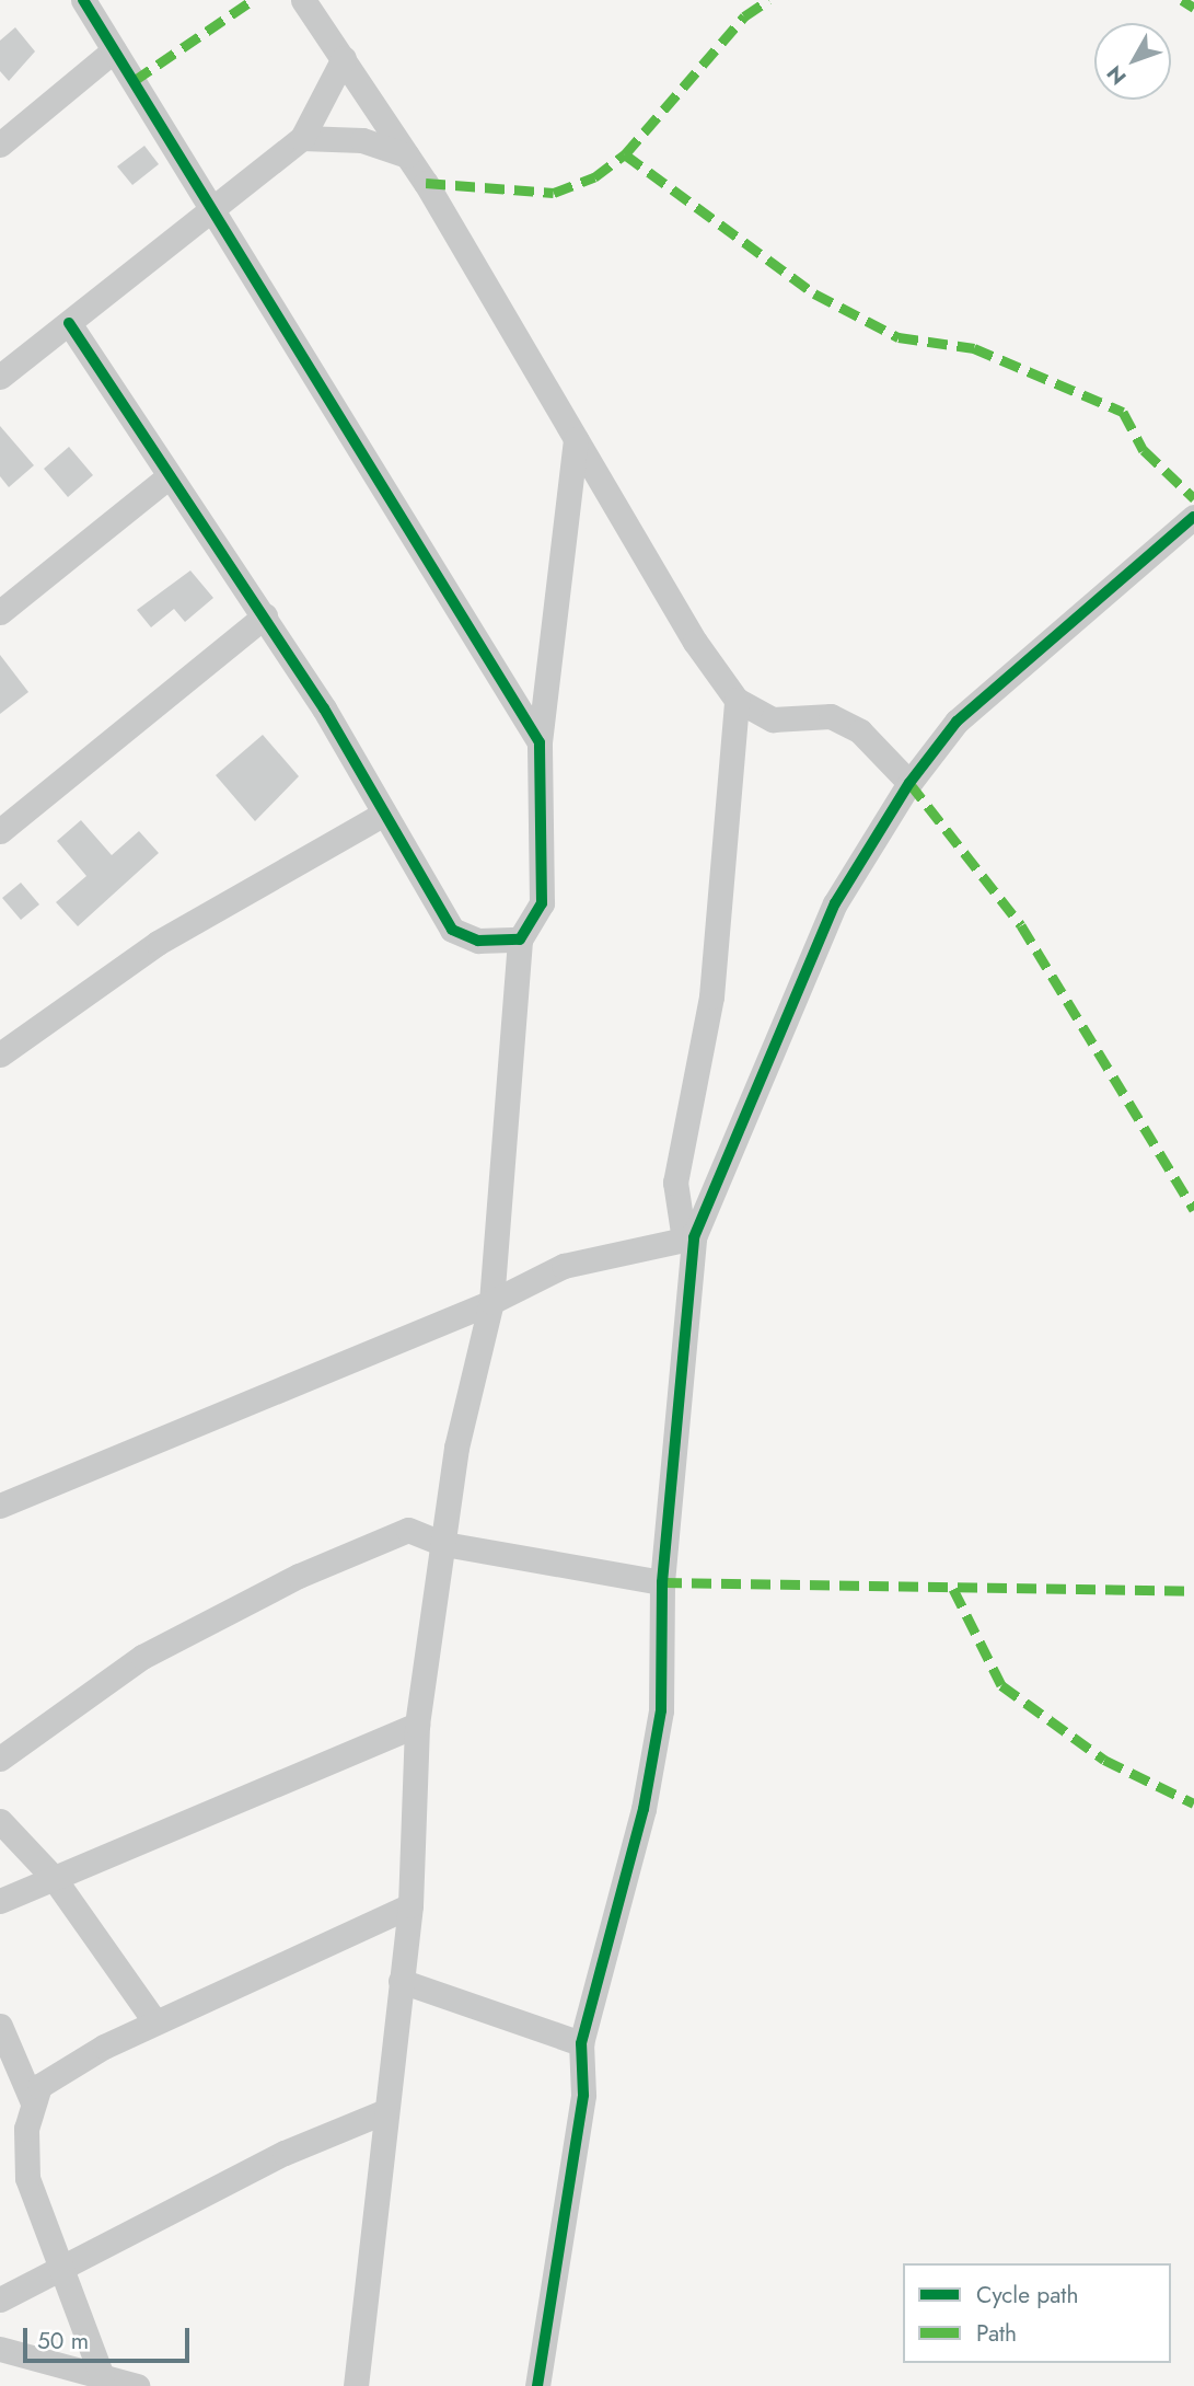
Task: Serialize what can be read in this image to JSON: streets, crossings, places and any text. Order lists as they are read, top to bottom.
{
  "legend": ["Cycle path", "Path"],
  "scale_bar": "50 m",
  "north": "bottom left"
}
